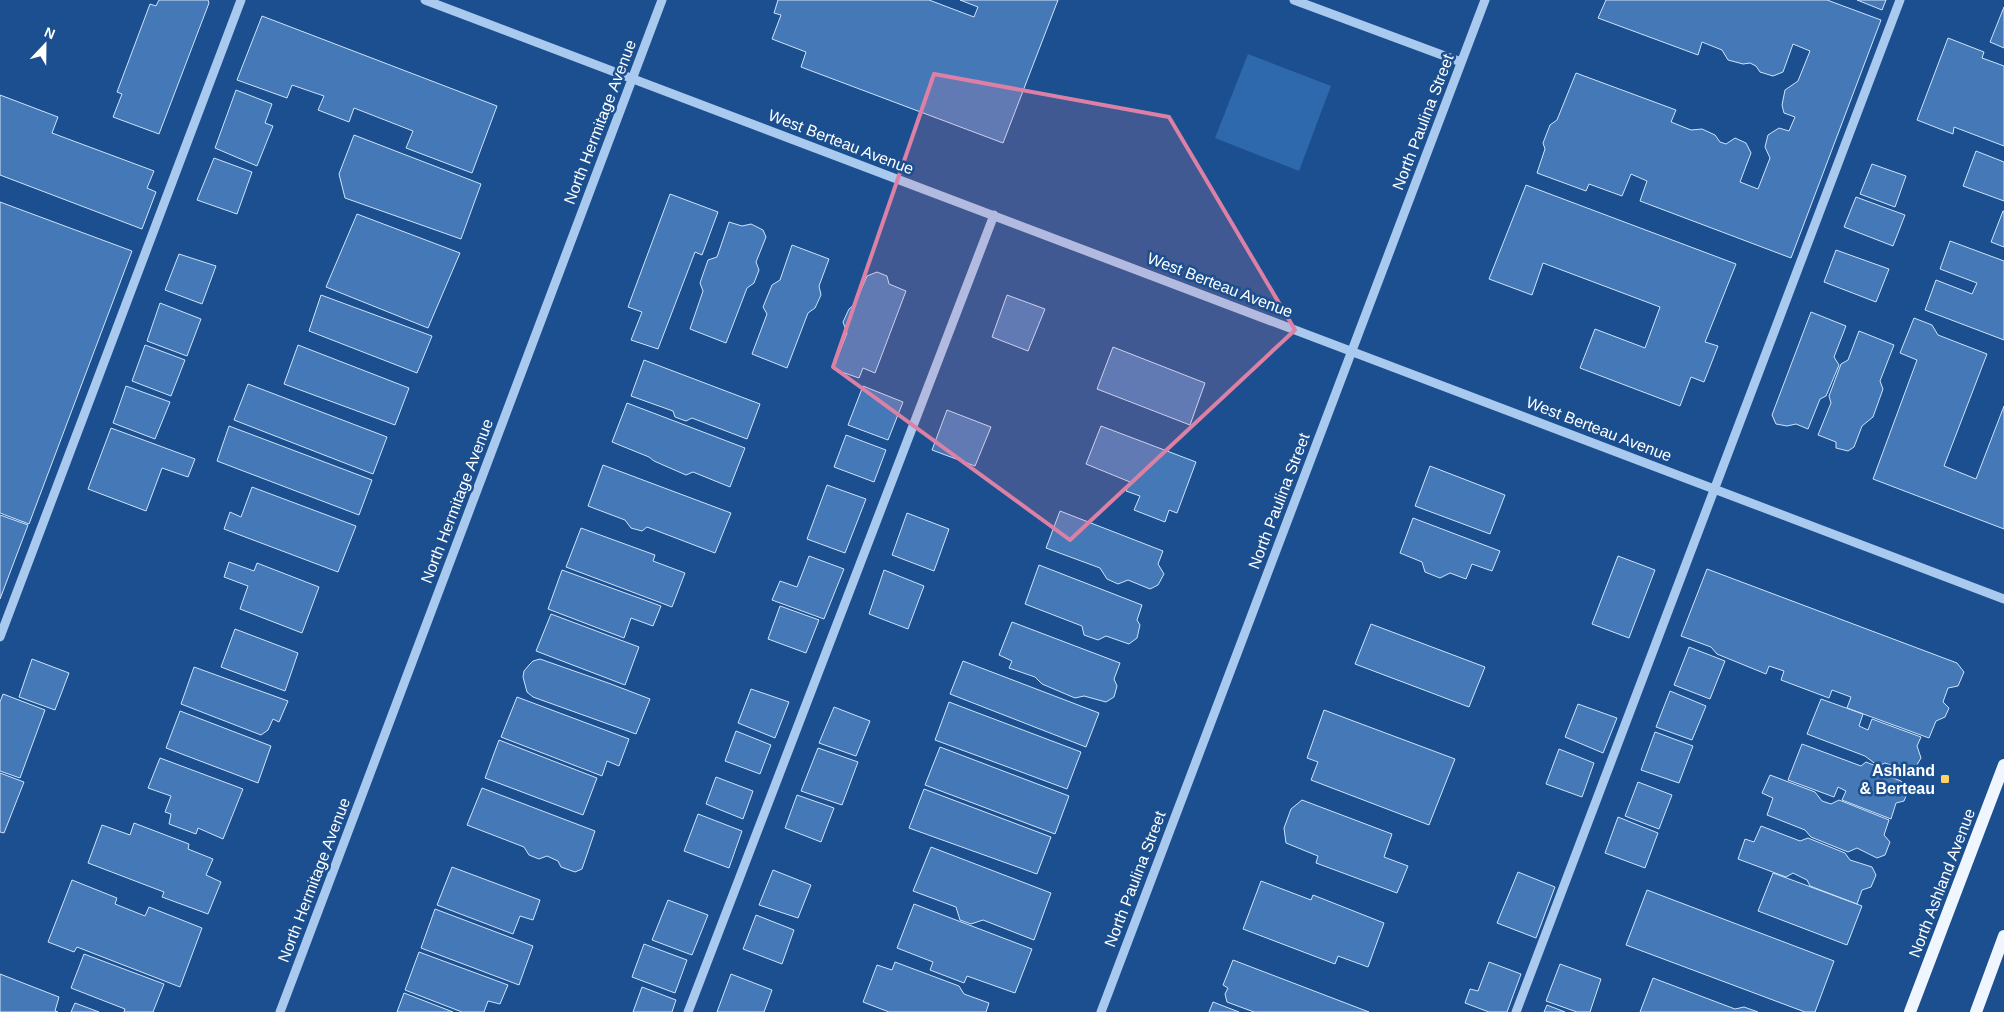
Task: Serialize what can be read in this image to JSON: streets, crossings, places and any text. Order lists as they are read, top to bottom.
{
  "streets": {
    "main road": ["North Ashland Avenue"],
    "street": ["North Hermitage Avenue", "North Paulina Street", "West Berteau Avenue"]
  },
  "crossings": [
    ["North Hermitage Avenue", "West Berteau Avenue"],
    ["North Paulina Street", "West Berteau Avenue"]
  ],
  "places": {
    "transit": ["Ashland & Berteau"]
  },
  "north": "top"
}
